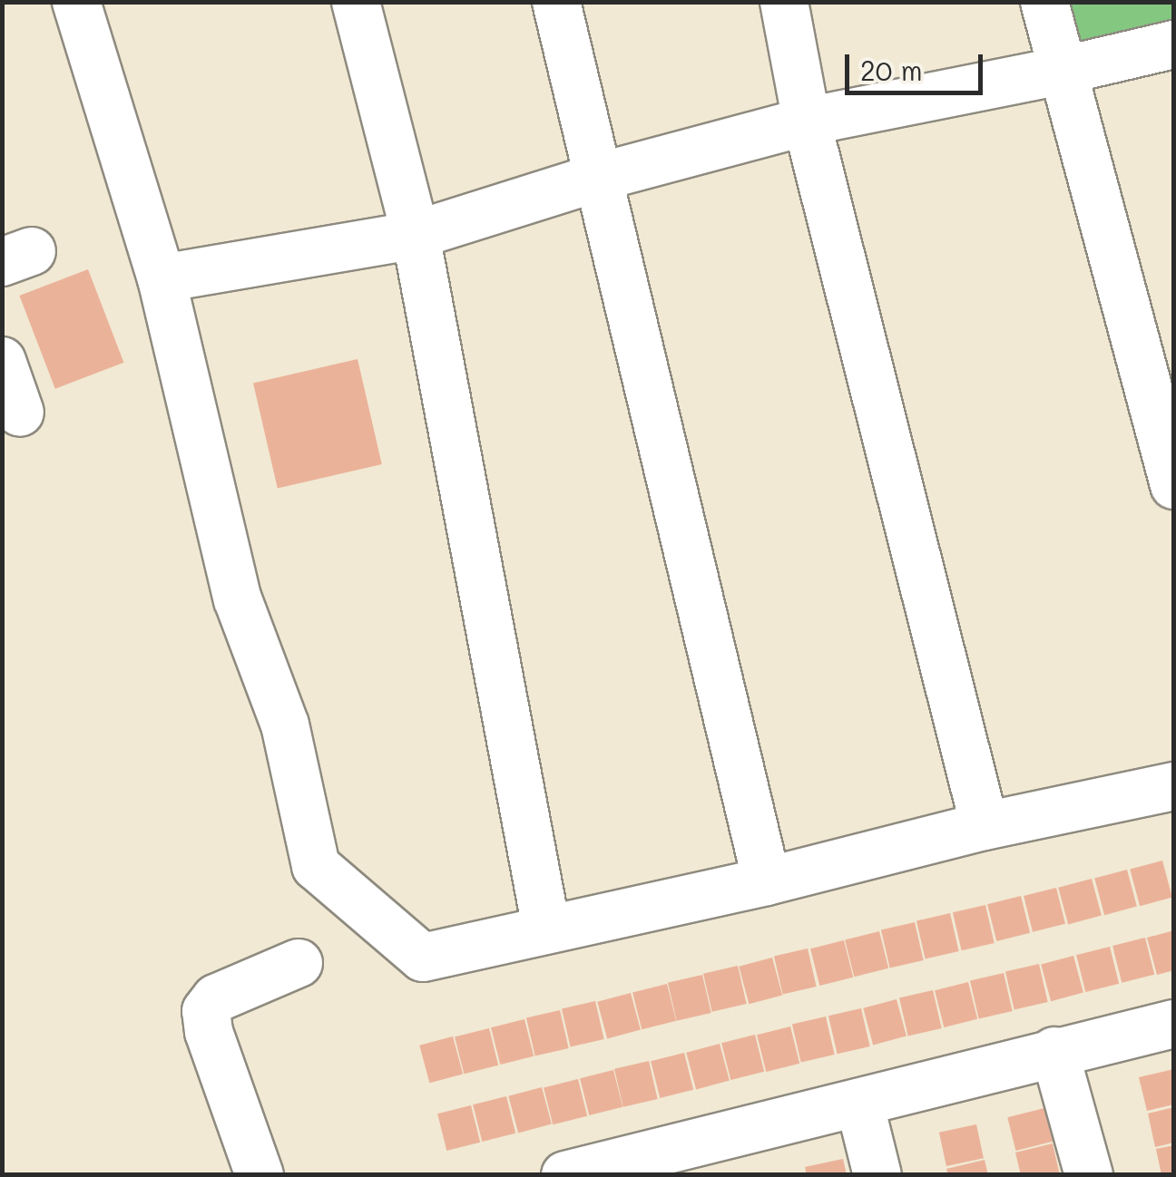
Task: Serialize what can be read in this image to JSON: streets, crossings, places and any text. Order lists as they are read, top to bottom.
{
  "scale_bar": "20 m"
}
